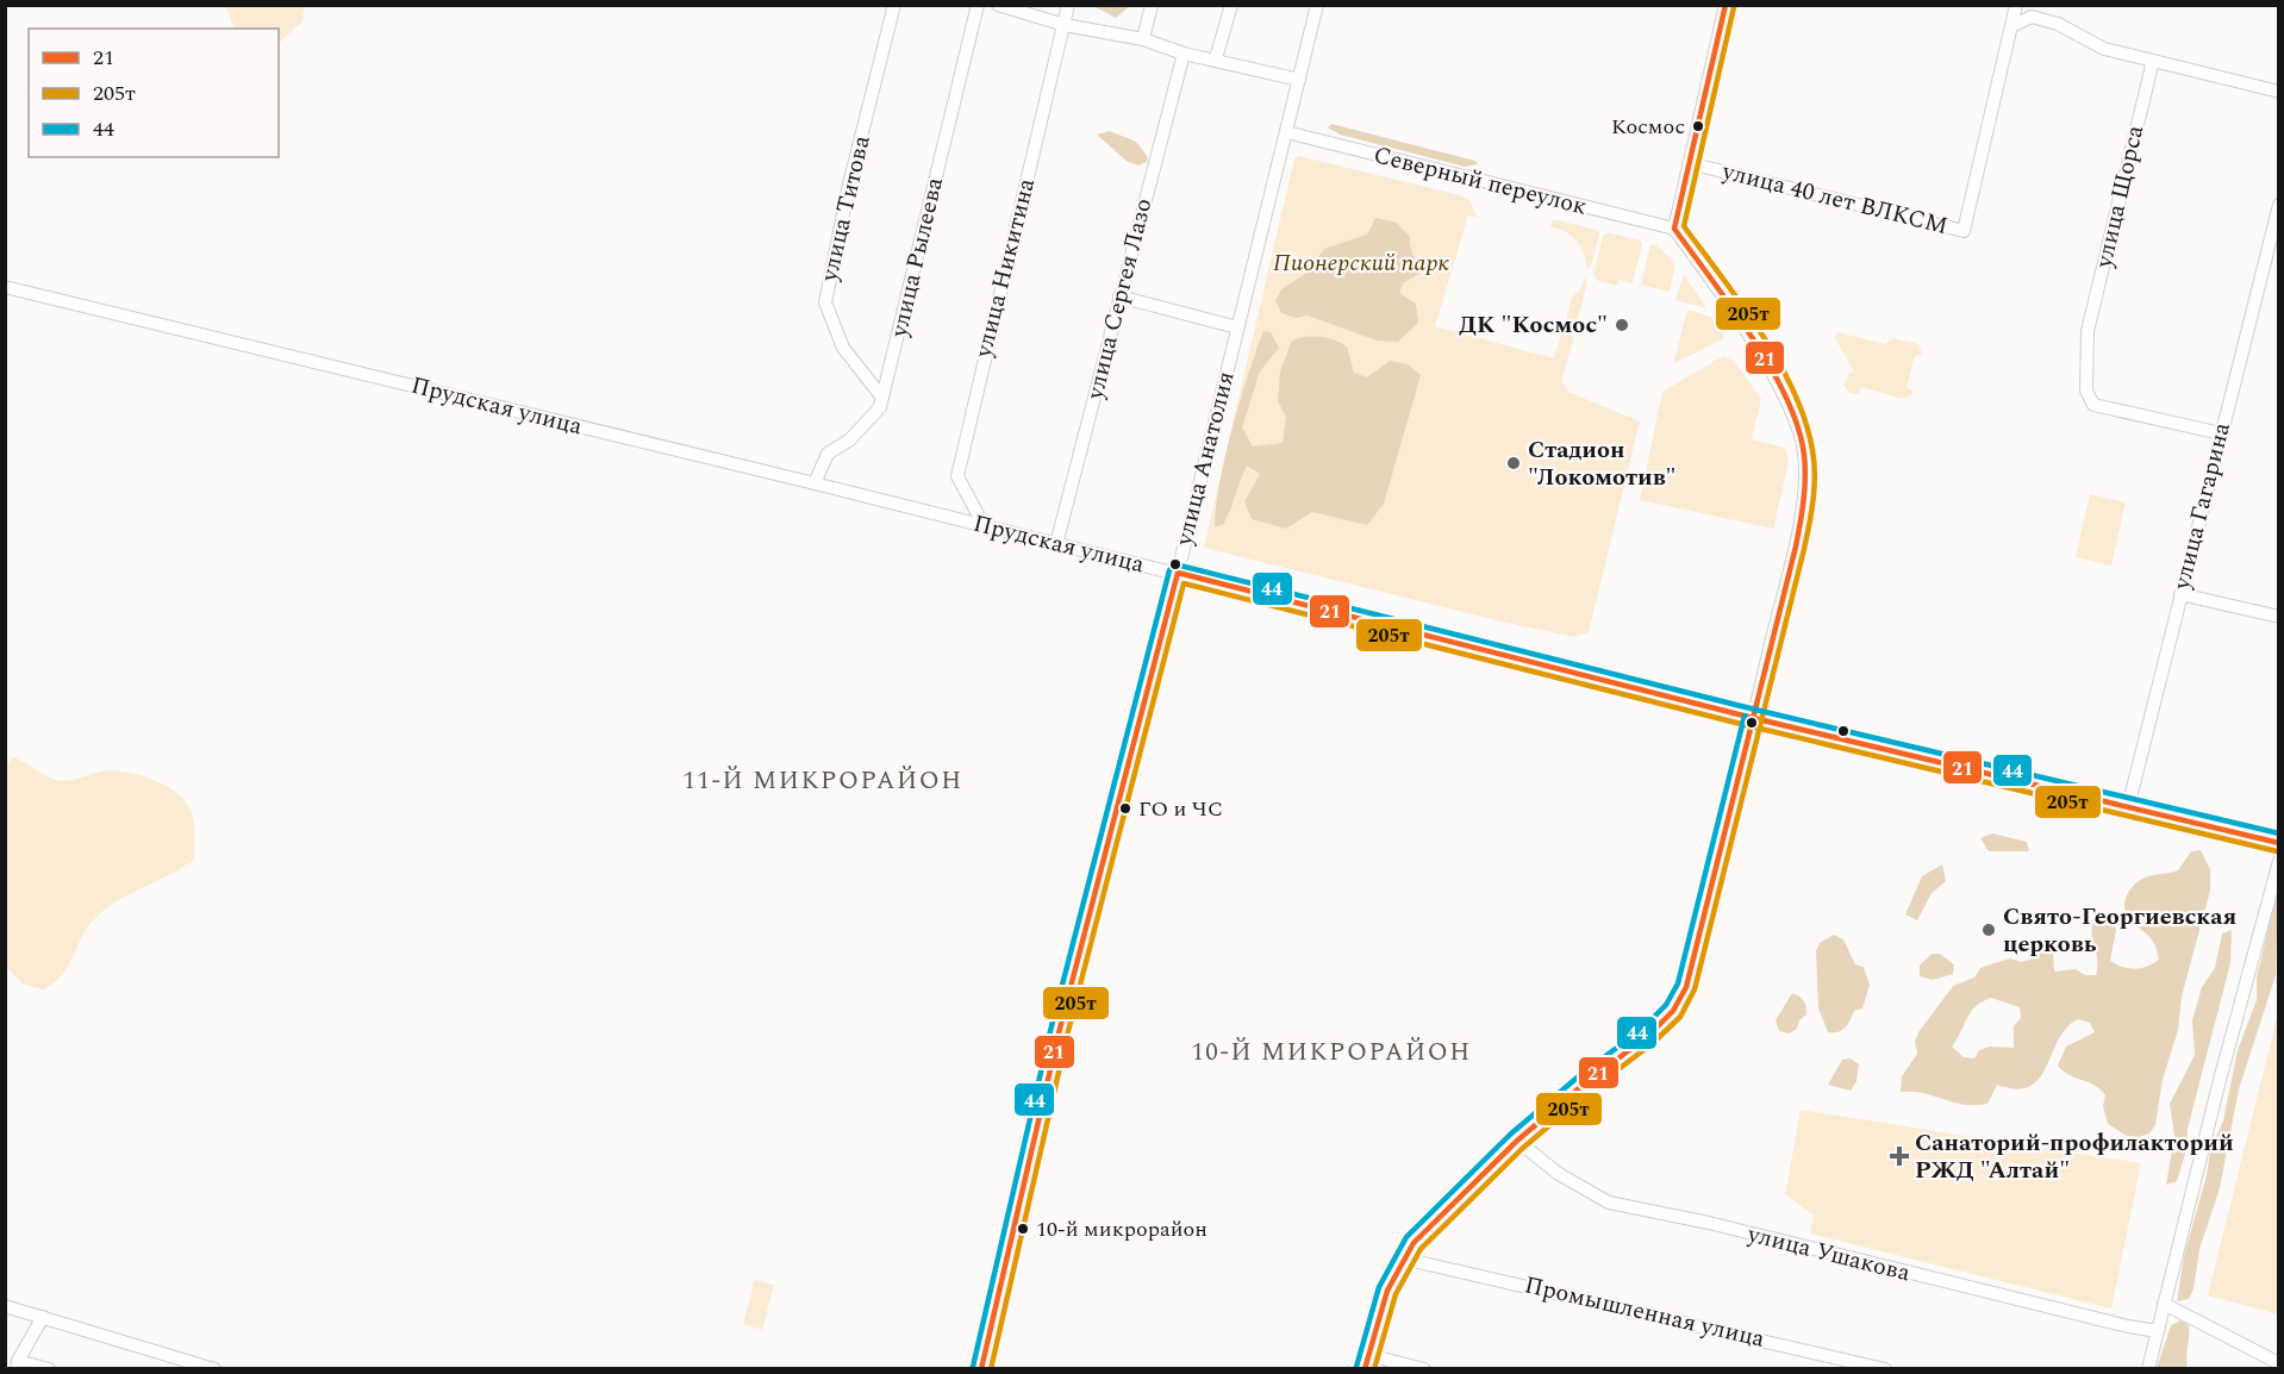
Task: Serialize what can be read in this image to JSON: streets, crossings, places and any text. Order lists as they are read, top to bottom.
{
  "streets": {
    "street": [
      "Северный переулок",
      "улица Щорса",
      "улица 40 лет ВЛКСМ",
      "улица Титова",
      "улица Рылеева",
      "улица Никитина",
      "улица Сергея Лазо",
      "Прудская улица",
      "улица Анатолия",
      "улица Гагарина",
      "улица Ушакова",
      "Промышленная улица"
    ]
  },
  "crossings": [
    ["Северный переулок", "улица Анатолия"],
    ["улица Щорса", "улица Гагарина"],
    ["улица Титова", "улица Рылеева"],
    ["улица Рылеева", "Прудская улица"],
    ["улица Никитина", "Прудская улица"],
    ["улица Сергея Лазо", "Прудская улица"],
    ["Прудская улица", "улица Анатолия"],
    ["Прудская улица", "улица Гагарина"]
  ],
  "districts": ["11-Й МИКРОРАЙОН", "10-Й МИКРОРАЙОН"],
  "parks": ["Пионерский парк"],
  "places": {
    "other": [
      "Космос",
      "ДК \"Космос\"",
      "Стадион \"Локомотив\"",
      "ГО и ЧС",
      "Свято-Георгиевская церковь",
      "10-й микрорайон"
    ],
    "health": ["Санаторий-профилакторий РЖД \"Алтай\""]
  },
  "lines": ["transit line 21", "transit line 205т", "transit line 44"],
  "legend": ["21", "205т", "44"]
}
